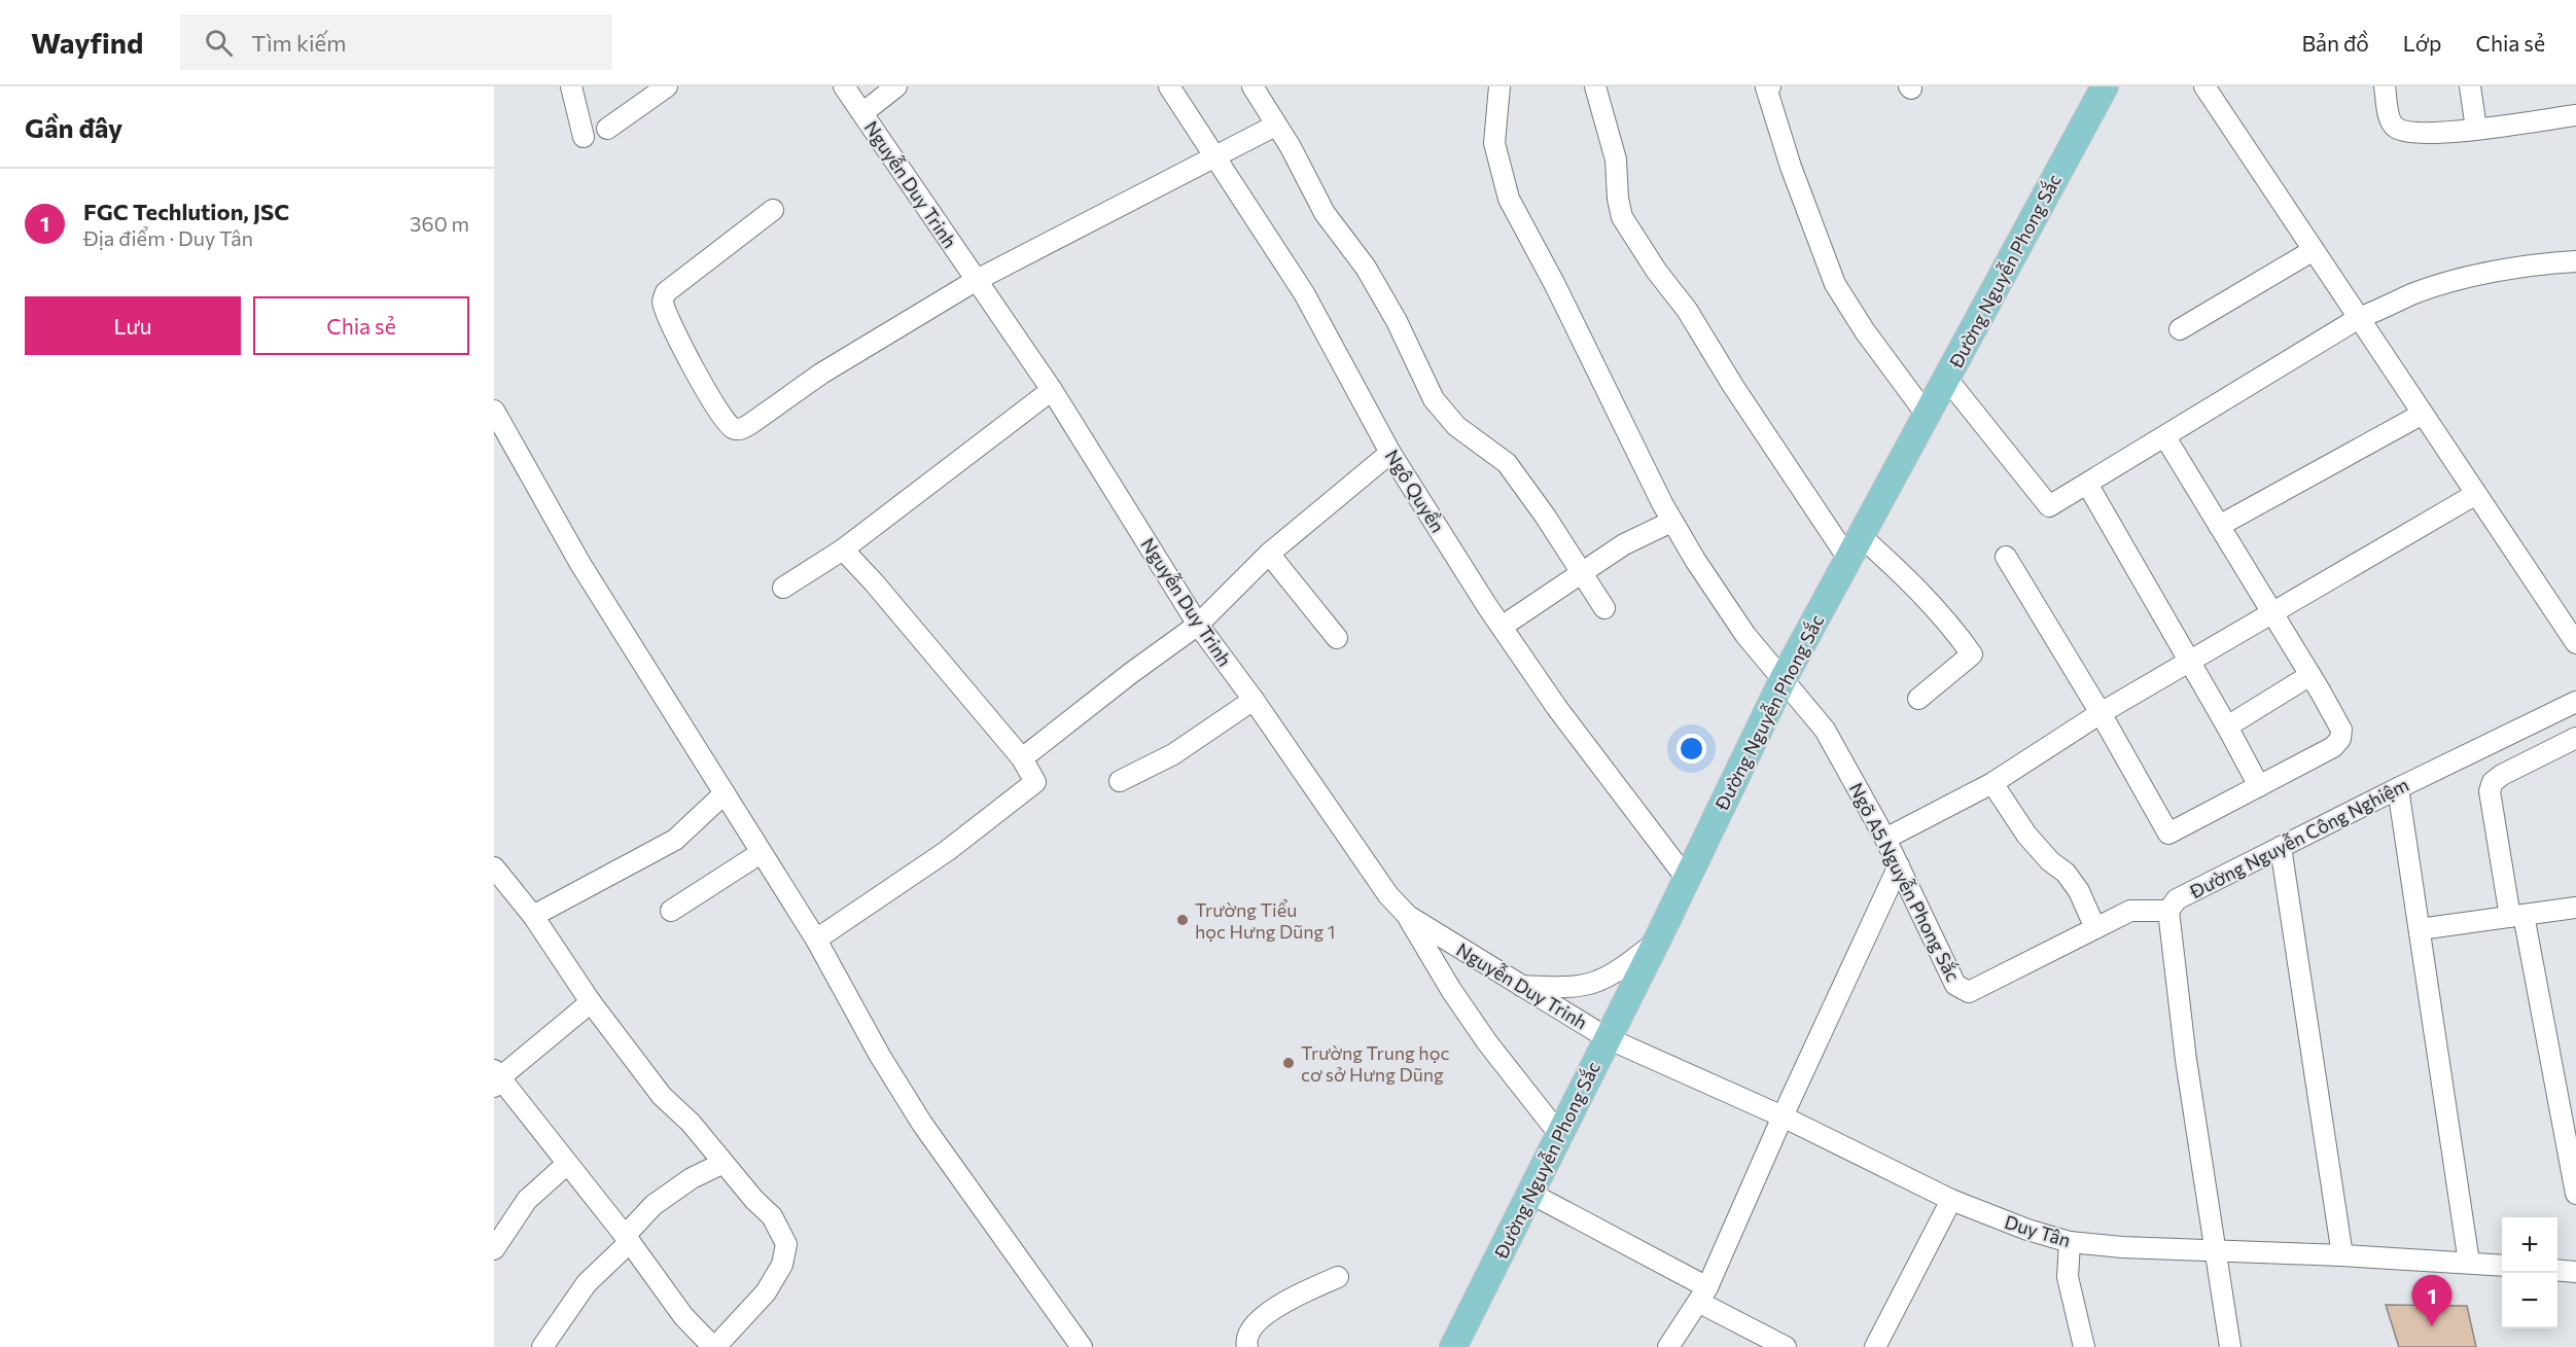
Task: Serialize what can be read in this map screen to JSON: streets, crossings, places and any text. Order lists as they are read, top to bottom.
{
  "streets": {
    "main road": ["Đường Nguyễn Phong Sắc"],
    "street": [
      "Nguyễn Duy Trinh",
      "Ngô Quyền",
      "Đường Nguyễn Công Nghiệm",
      "Ngõ A5 Nguyễn Phong Sắc",
      "Duy Tân"
    ]
  },
  "crossings": [
    ["Nguyễn Duy Trinh", "Đường Nguyễn Phong Sắc"],
    ["Nguyễn Duy Trinh", "Duy Tân"],
    ["Đường Nguyễn Phong Sắc", "Ngô Quyền"],
    ["Đường Nguyễn Phong Sắc", "Ngõ A5 Nguyễn Phong Sắc"],
    ["Đường Nguyễn Phong Sắc", "Duy Tân"],
    ["Đường Nguyễn Công Nghiệm", "Ngõ A5 Nguyễn Phong Sắc"]
  ],
  "places": ["Trường Tiểu học Hưng Dũng 1", "Trường Trung học cơ sở Hưng Dũng"],
  "page": {
    "header": "Wayfind",
    "search": "Tìm kiếm",
    "nav": ["Bản đồ", "Lớp", "Chia sẻ"],
    "heading": "Gần đây",
    "list": [
      {
        "mark": "1",
        "name": "FGC Techlution, JSC",
        "note": "Địa điểm · Duy Tân",
        "value": "360 m"
      }
    ],
    "buttons": ["Lưu", "Chia sẻ"],
    "map_buttons": ["+", "−"],
    "pins": "1"
  }
}
